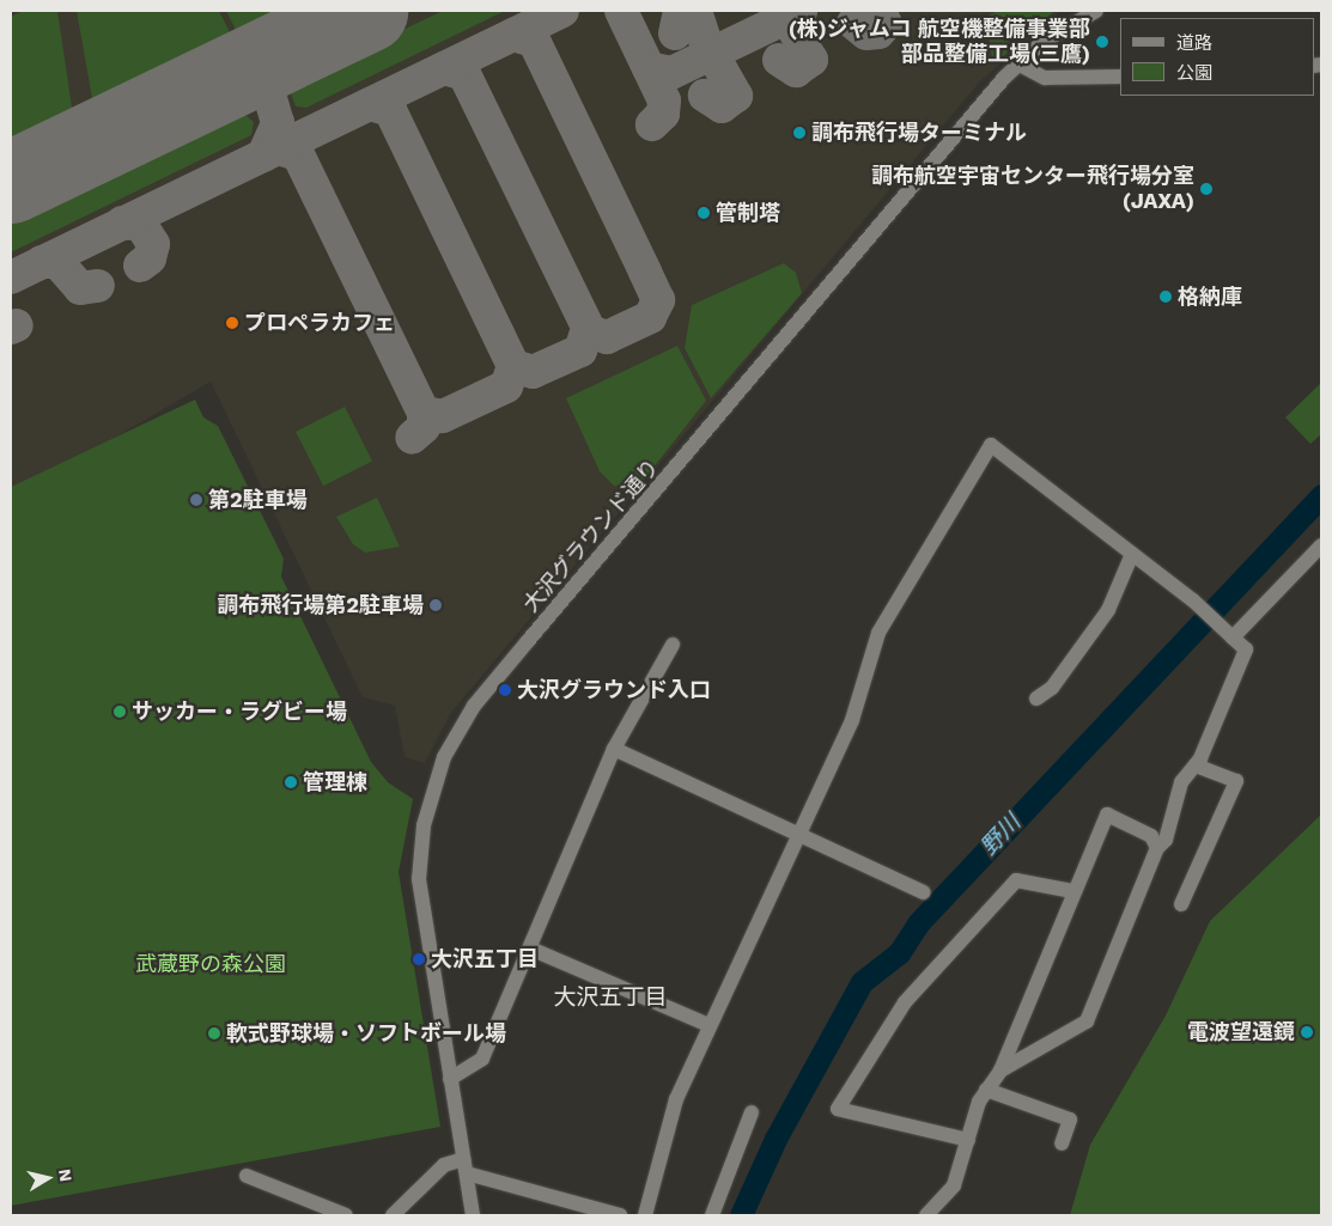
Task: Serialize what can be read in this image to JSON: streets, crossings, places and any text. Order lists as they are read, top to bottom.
{
  "streets": {
    "street": ["大沢グラウンド通り"]
  },
  "districts": ["大沢五丁目"],
  "water": ["野川"],
  "parks": ["武蔵野の森公園"],
  "places": [
    "(株)ジャムコ 航空機整備事業部 部品整備工場(三鷹)",
    "調布飛行場ターミナル",
    "調布航空宇宙センター飛行場分室 (JAXA)",
    "管制塔",
    "格納庫",
    "プロペラカフェ",
    "第2駐車場",
    "調布飛行場第2駐車場",
    "大沢グラウンド入口",
    "サッカー・ラグビー場",
    "管理棟",
    "大沢五丁目",
    "電波望遠鏡",
    "軟式野球場・ソフトボール場"
  ],
  "legend": ["道路", "公園"],
  "north": "right"
}
